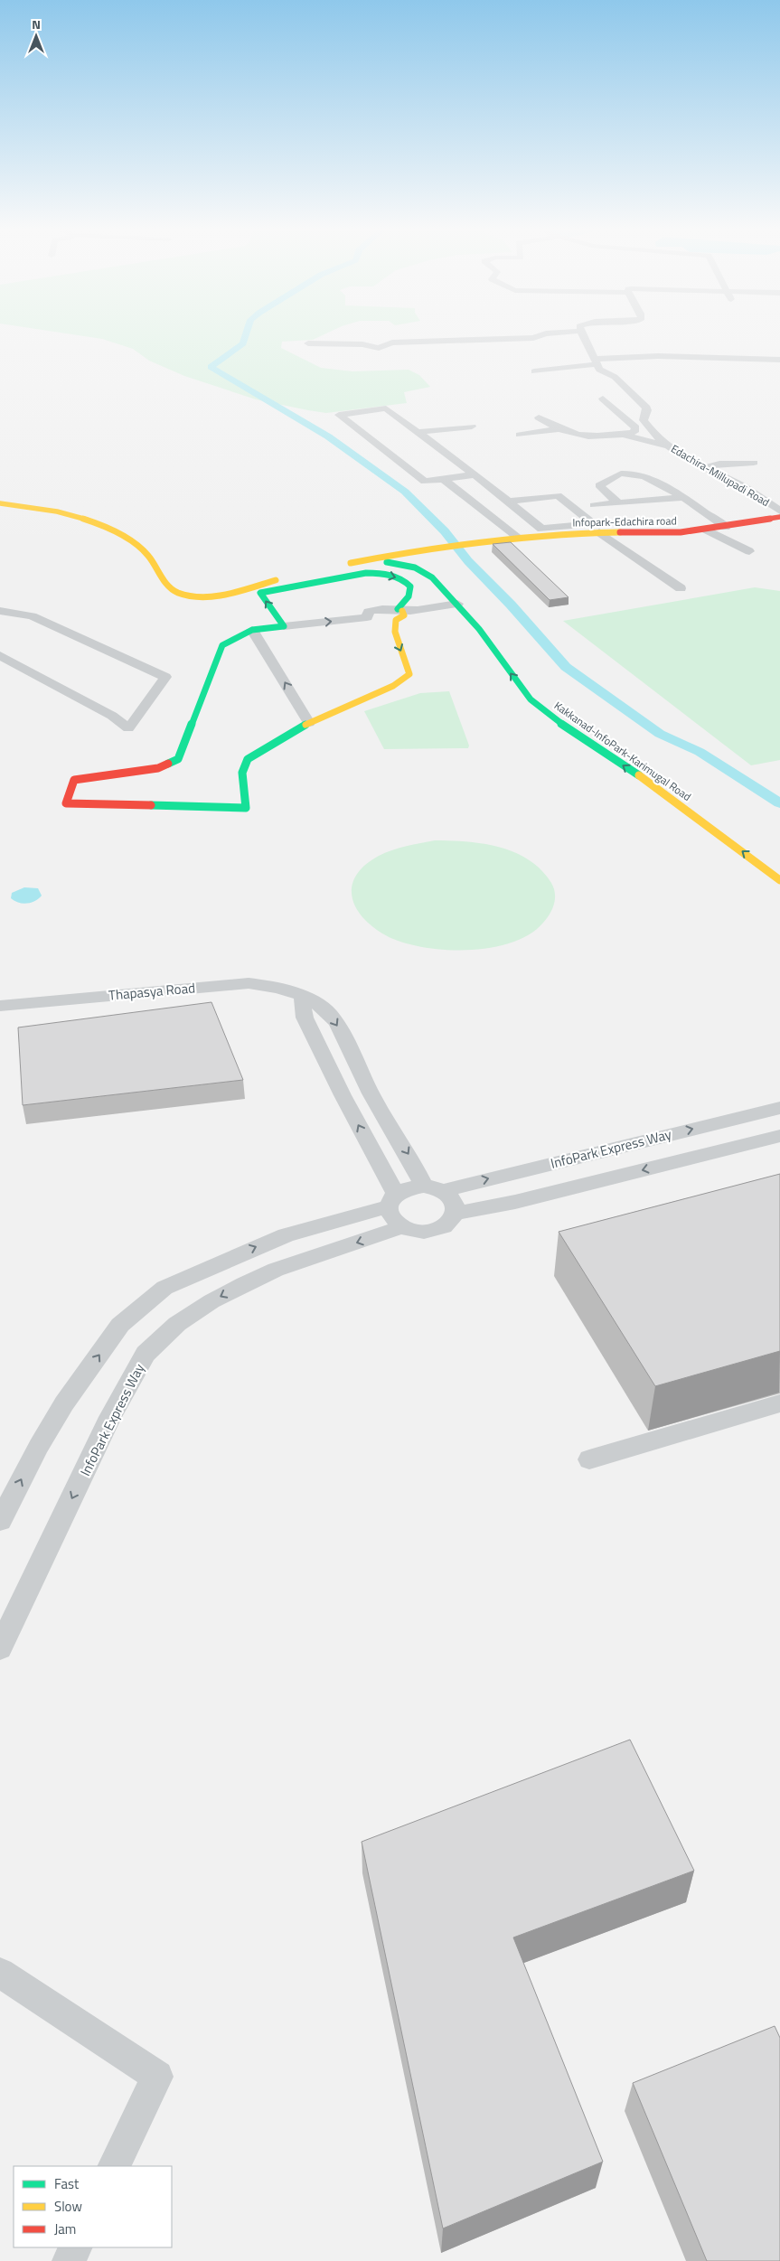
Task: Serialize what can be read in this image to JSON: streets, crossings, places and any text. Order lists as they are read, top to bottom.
{
  "streets": {
    "main road": ["Infopark-Edachira road", "Kakkanad-InfoPark-Karimugal Road"],
    "street": ["Edachira-Millupadi Road", "Thapasya Road", "InfoPark Express Way"]
  },
  "crossings": [
    ["Infopark-Edachira road", "Kakkanad-InfoPark-Karimugal Road"],
    ["Thapasya Road", "InfoPark Express Way"]
  ],
  "one_way": ["Kakkanad-InfoPark-Karimugal Road"],
  "legend": ["Fast", "Slow", "Jam"],
  "north": "top"
}
